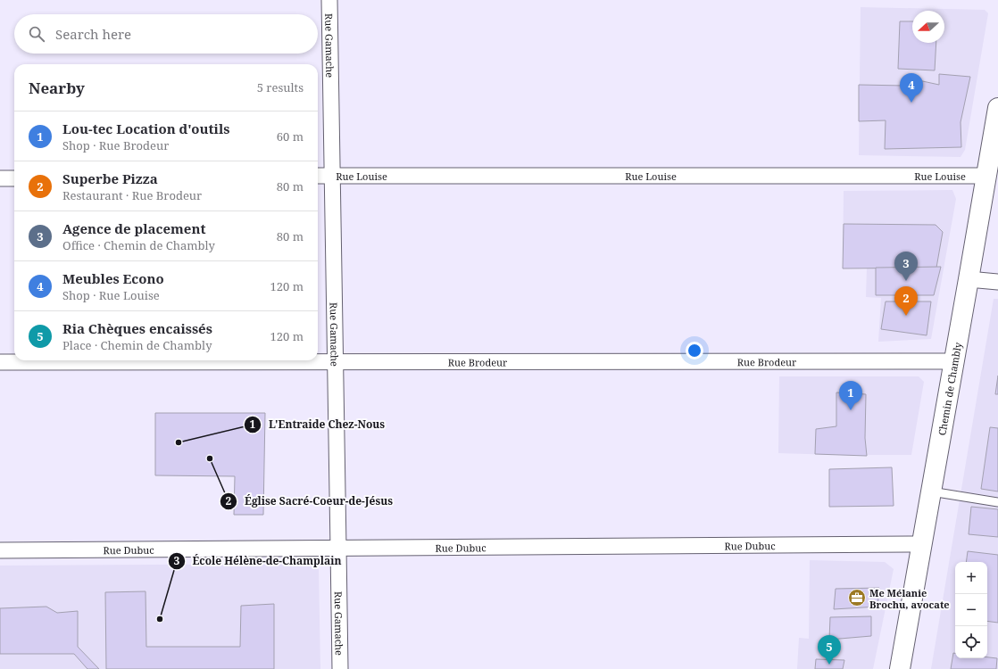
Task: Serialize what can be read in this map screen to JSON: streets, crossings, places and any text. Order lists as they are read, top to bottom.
{
  "streets": {
    "main road": ["Chemin de Chambly"],
    "street": [
      "Rue Gamache",
      "Rue Louise",
      "Rue Brodeur",
      "Rue Dubuc"
    ]
  },
  "crossings": [
    ["Rue Gamache", "Rue Louise"],
    ["Rue Gamache", "Rue Brodeur"],
    ["Rue Gamache", "Rue Dubuc"],
    ["Rue Louise", "Chemin de Chambly"],
    ["Rue Brodeur", "Chemin de Chambly"],
    ["Chemin de Chambly", "Rue Dubuc"]
  ],
  "places": {
    "other": ["L'Entraide Chez-Nous", "Église Sacré-Coeur-de-Jésus", "École Hélène-de-Champlain"],
    "office": ["Me Mélanie Brochu, avocate"]
  },
  "north": "left",
  "page": {
    "search": "Search here",
    "heading": ["Nearby", "5 results"],
    "pins": [
      "4",
      "3",
      "2",
      "1",
      "5"
    ],
    "list": [
      {
        "mark": "1",
        "name": "Lou-tec Location d'outils",
        "note": "Shop · Rue Brodeur",
        "value": "60 m"
      },
      {
        "mark": "2",
        "name": "Superbe Pizza",
        "note": "Restaurant · Rue Brodeur",
        "value": "80 m"
      },
      {
        "mark": "3",
        "name": "Agence de placement",
        "note": "Office · Chemin de Chambly",
        "value": "80 m"
      },
      {
        "mark": "4",
        "name": "Meubles Econo",
        "note": "Shop · Rue Louise",
        "value": "120 m"
      },
      {
        "mark": "5",
        "name": "Ria Chèques encaissés",
        "note": "Place · Chemin de Chambly",
        "value": "120 m"
      }
    ],
    "map_buttons": ["+", "−"]
  }
}
